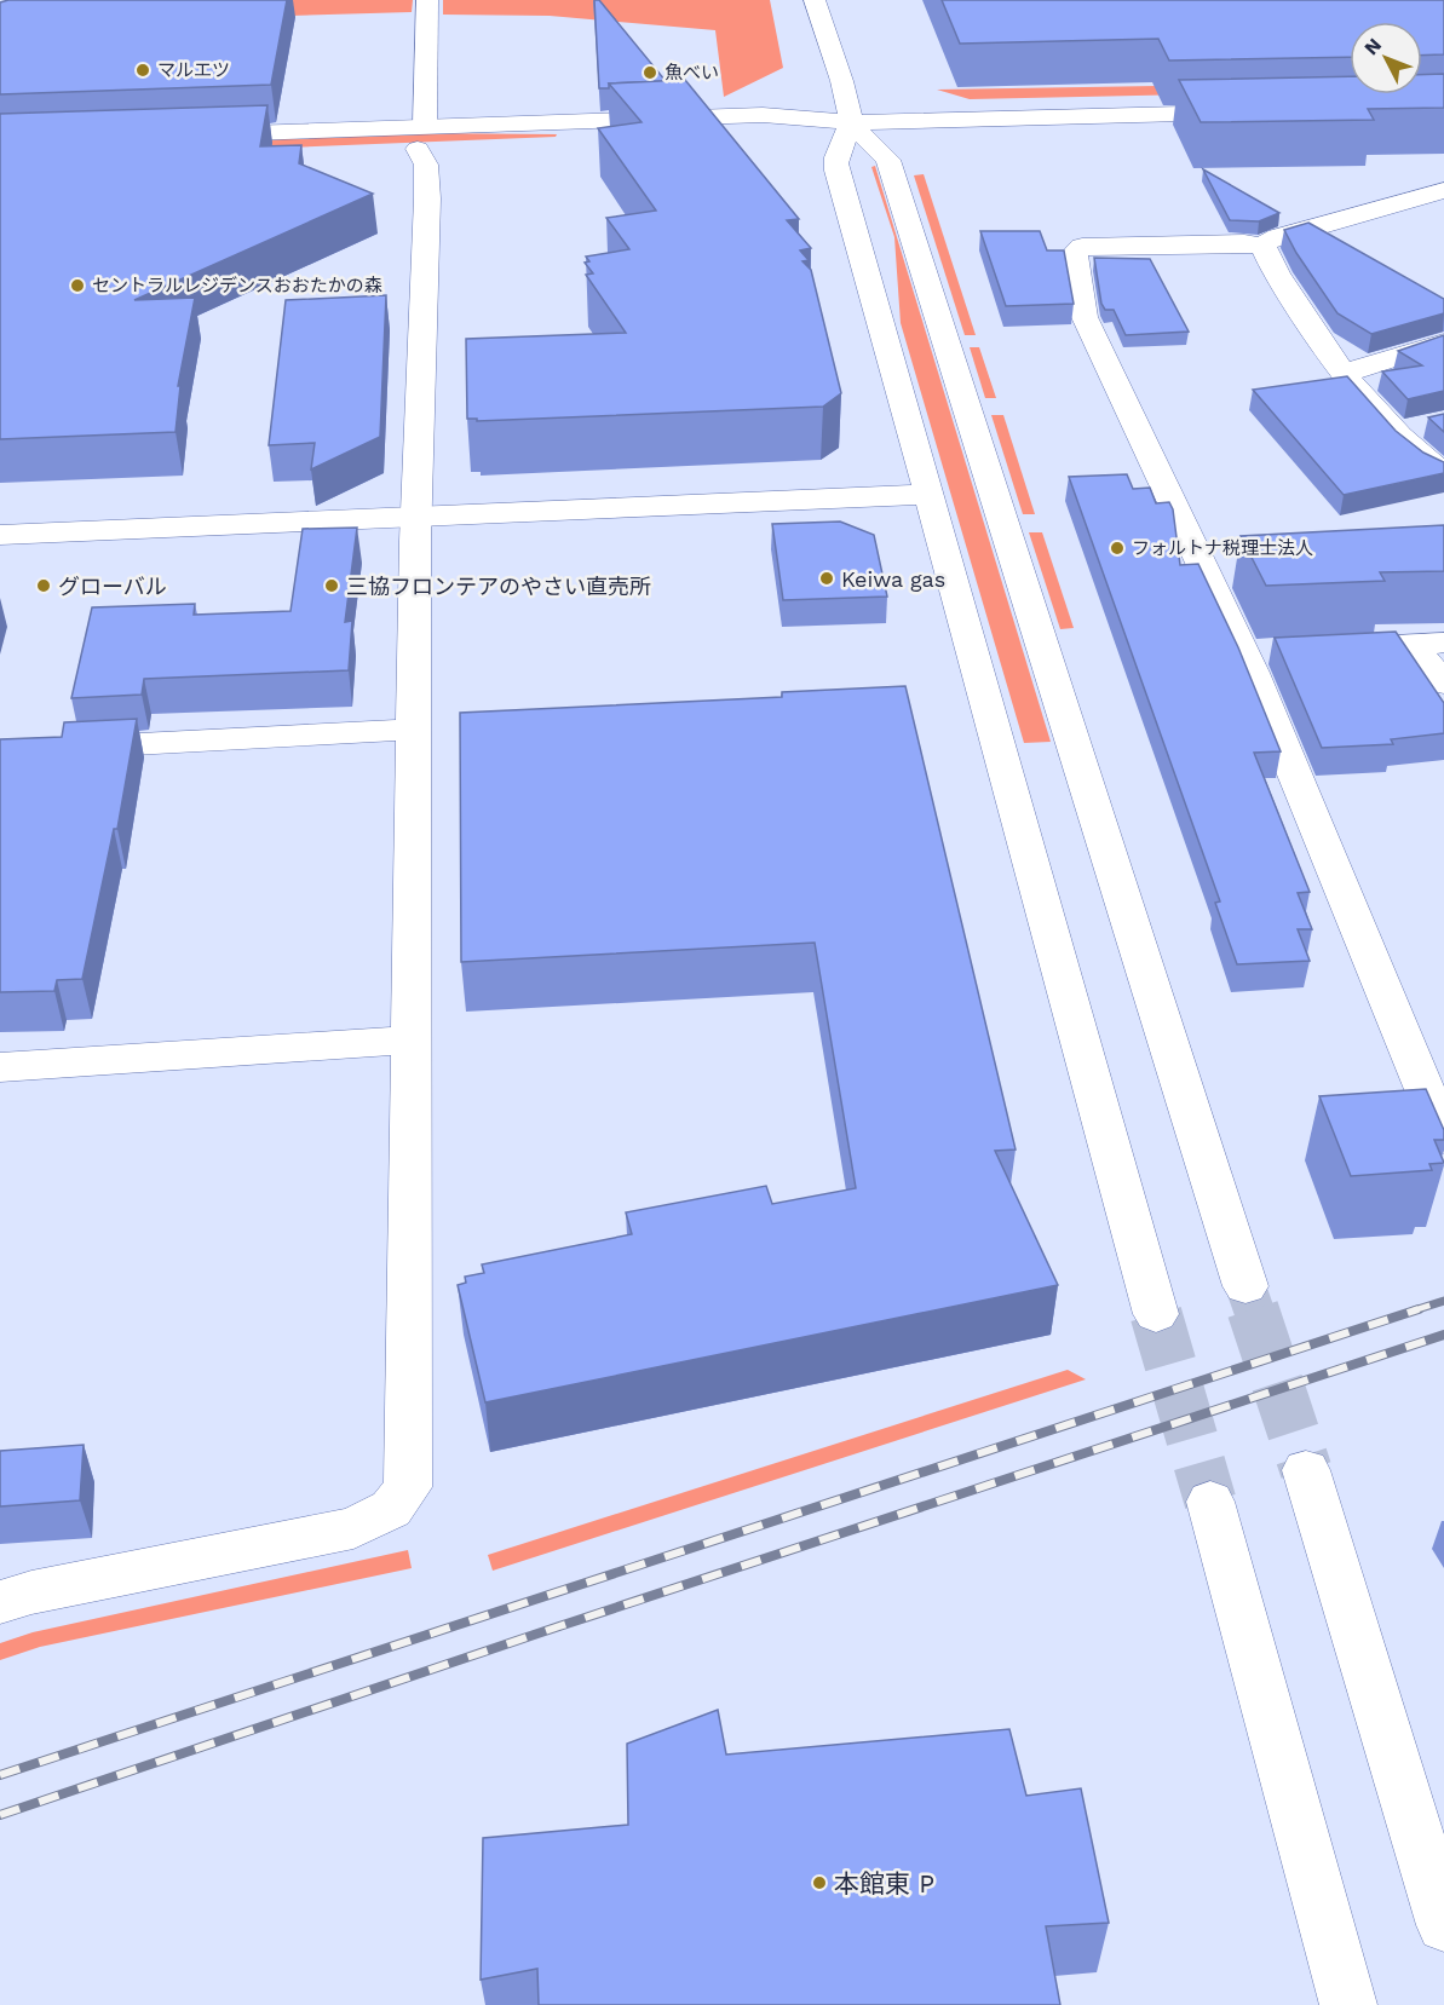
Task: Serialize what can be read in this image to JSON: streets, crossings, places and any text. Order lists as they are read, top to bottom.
{
  "places": [
    "マルエツ",
    "魚べい",
    "セントラルレジデンスおおたかの森",
    "フォルトナ税理士法人",
    "Keiwa gas",
    "グローバル",
    "三協フロンテアのやさい直売所",
    "本館東 P"
  ],
  "north": "top left"
}
